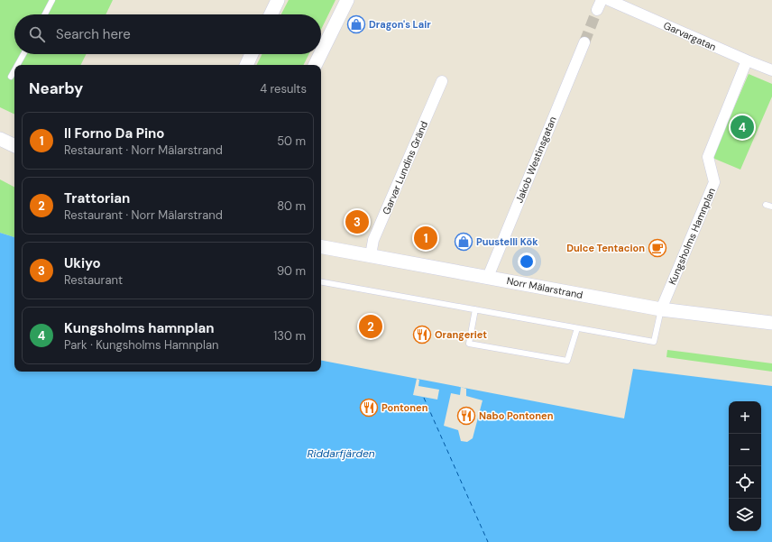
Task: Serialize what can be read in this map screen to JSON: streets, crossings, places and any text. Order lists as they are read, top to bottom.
{
  "streets": {
    "street": [
      "Garvargatan",
      "Jakob Westinsgatan",
      "Garvar Lundins Gränd",
      "Kungsholms Hamnplan",
      "Norr Mälarstrand"
    ]
  },
  "crossings": [
    ["Garvargatan", "Kungsholms Hamnplan"],
    ["Jakob Westinsgatan", "Norr Mälarstrand"],
    ["Garvar Lundins Gränd", "Norr Mälarstrand"],
    ["Kungsholms Hamnplan", "Norr Mälarstrand"]
  ],
  "water": ["Riddarfjärden"],
  "places": {
    "shop": ["Dragon's Lair", "Puustelli Kök"],
    "cafe": ["Dulce Tentacion"],
    "restaurant": ["Orangeriet", "Pontonen", "Nabo Pontonen"]
  },
  "page": {
    "search": "Search here",
    "heading": ["Nearby", "4 results"],
    "list": [
      {
        "mark": "1",
        "name": "Il Forno Da Pino",
        "note": "Restaurant · Norr Mälarstrand",
        "value": "50 m"
      },
      {
        "mark": "2",
        "name": "Trattorian",
        "note": "Restaurant · Norr Mälarstrand",
        "value": "80 m"
      },
      {
        "mark": "3",
        "name": "Ukiyo",
        "note": "Restaurant",
        "value": "90 m"
      },
      {
        "mark": "4",
        "name": "Kungsholms hamnplan",
        "note": "Park · Kungsholms Hamnplan",
        "value": "130 m"
      }
    ],
    "pins": [
      "4",
      "3",
      "1",
      "2"
    ],
    "map_buttons": ["+", "−"]
  }
}
